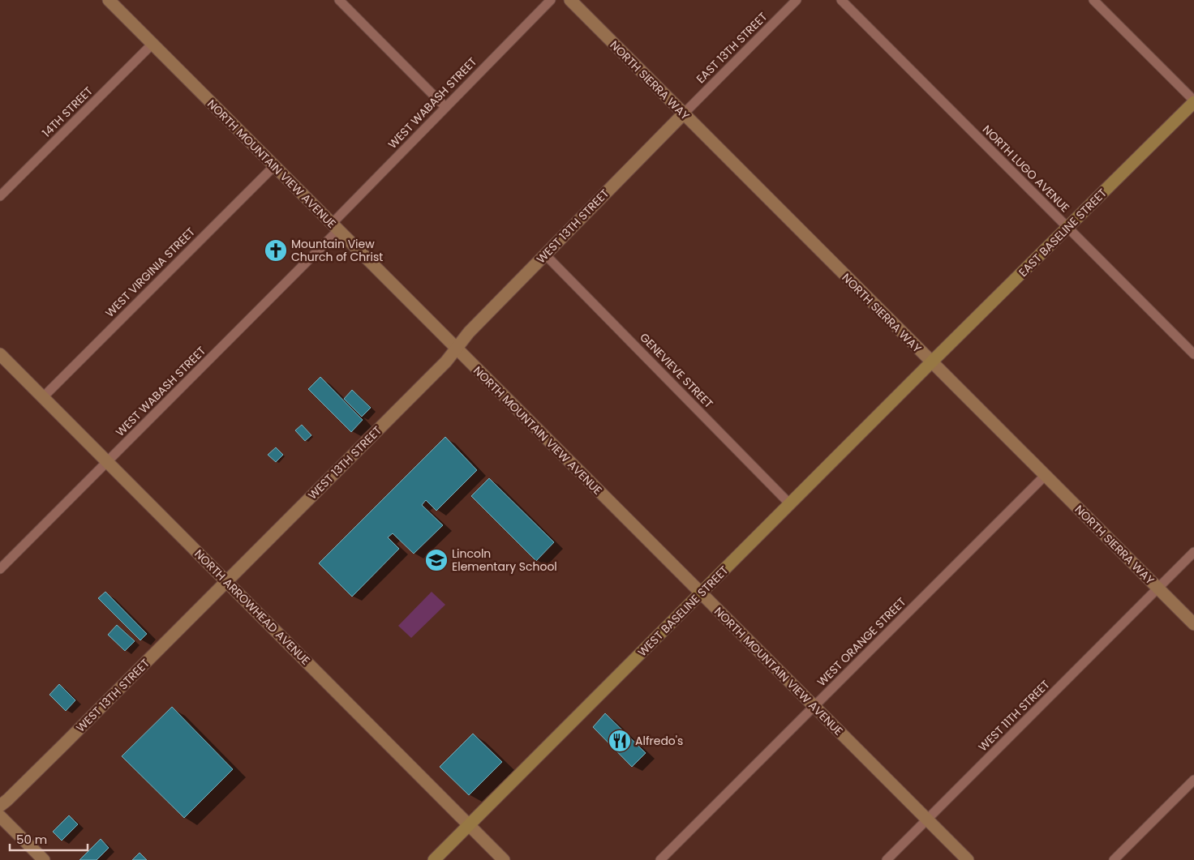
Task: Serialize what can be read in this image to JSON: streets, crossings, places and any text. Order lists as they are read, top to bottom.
{
  "streets": {
    "main road": ["EAST BASELINE STREET", "WEST BASELINE STREET"],
    "street": [
      "EAST 13TH STREET",
      "NORTH SIERRA WAY",
      "WEST WABASH STREET",
      "14TH STREET",
      "NORTH MOUNTAIN VIEW AVENUE",
      "NORTH LUGO AVENUE",
      "WEST 13TH STREET",
      "WEST VIRGINIA STREET",
      "GENEVIEVE STREET",
      "NORTH ARROWHEAD AVENUE",
      "WEST ORANGE STREET",
      "WEST 11TH STREET"
    ]
  },
  "crossings": [
    ["EAST 13TH STREET", "NORTH SIERRA WAY"],
    ["EAST 13TH STREET", "WEST 13TH STREET"],
    ["NORTH SIERRA WAY", "WEST 13TH STREET"],
    ["NORTH SIERRA WAY", "EAST BASELINE STREET"],
    ["NORTH SIERRA WAY", "WEST BASELINE STREET"],
    ["NORTH SIERRA WAY", "WEST ORANGE STREET"],
    ["NORTH SIERRA WAY", "WEST 11TH STREET"],
    ["WEST WABASH STREET", "NORTH MOUNTAIN VIEW AVENUE"],
    ["WEST WABASH STREET", "NORTH ARROWHEAD AVENUE"],
    ["14TH STREET", "NORTH MOUNTAIN VIEW AVENUE"],
    ["NORTH MOUNTAIN VIEW AVENUE", "WEST 13TH STREET"],
    ["NORTH MOUNTAIN VIEW AVENUE", "WEST VIRGINIA STREET"],
    ["NORTH MOUNTAIN VIEW AVENUE", "WEST BASELINE STREET"],
    ["NORTH MOUNTAIN VIEW AVENUE", "WEST ORANGE STREET"],
    ["NORTH MOUNTAIN VIEW AVENUE", "WEST 11TH STREET"],
    ["NORTH LUGO AVENUE", "EAST BASELINE STREET"],
    ["WEST 13TH STREET", "GENEVIEVE STREET"],
    ["WEST 13TH STREET", "NORTH ARROWHEAD AVENUE"],
    ["EAST BASELINE STREET", "WEST BASELINE STREET"],
    ["WEST VIRGINIA STREET", "NORTH ARROWHEAD AVENUE"],
    ["GENEVIEVE STREET", "WEST BASELINE STREET"],
    ["NORTH ARROWHEAD AVENUE", "WEST BASELINE STREET"]
  ],
  "places": {
    "church": ["Mountain View Church of Christ"],
    "school or university": ["Lincoln Elementary School"],
    "restaurant": ["Alfredo's"]
  },
  "scale_bar": "50 m"
}
